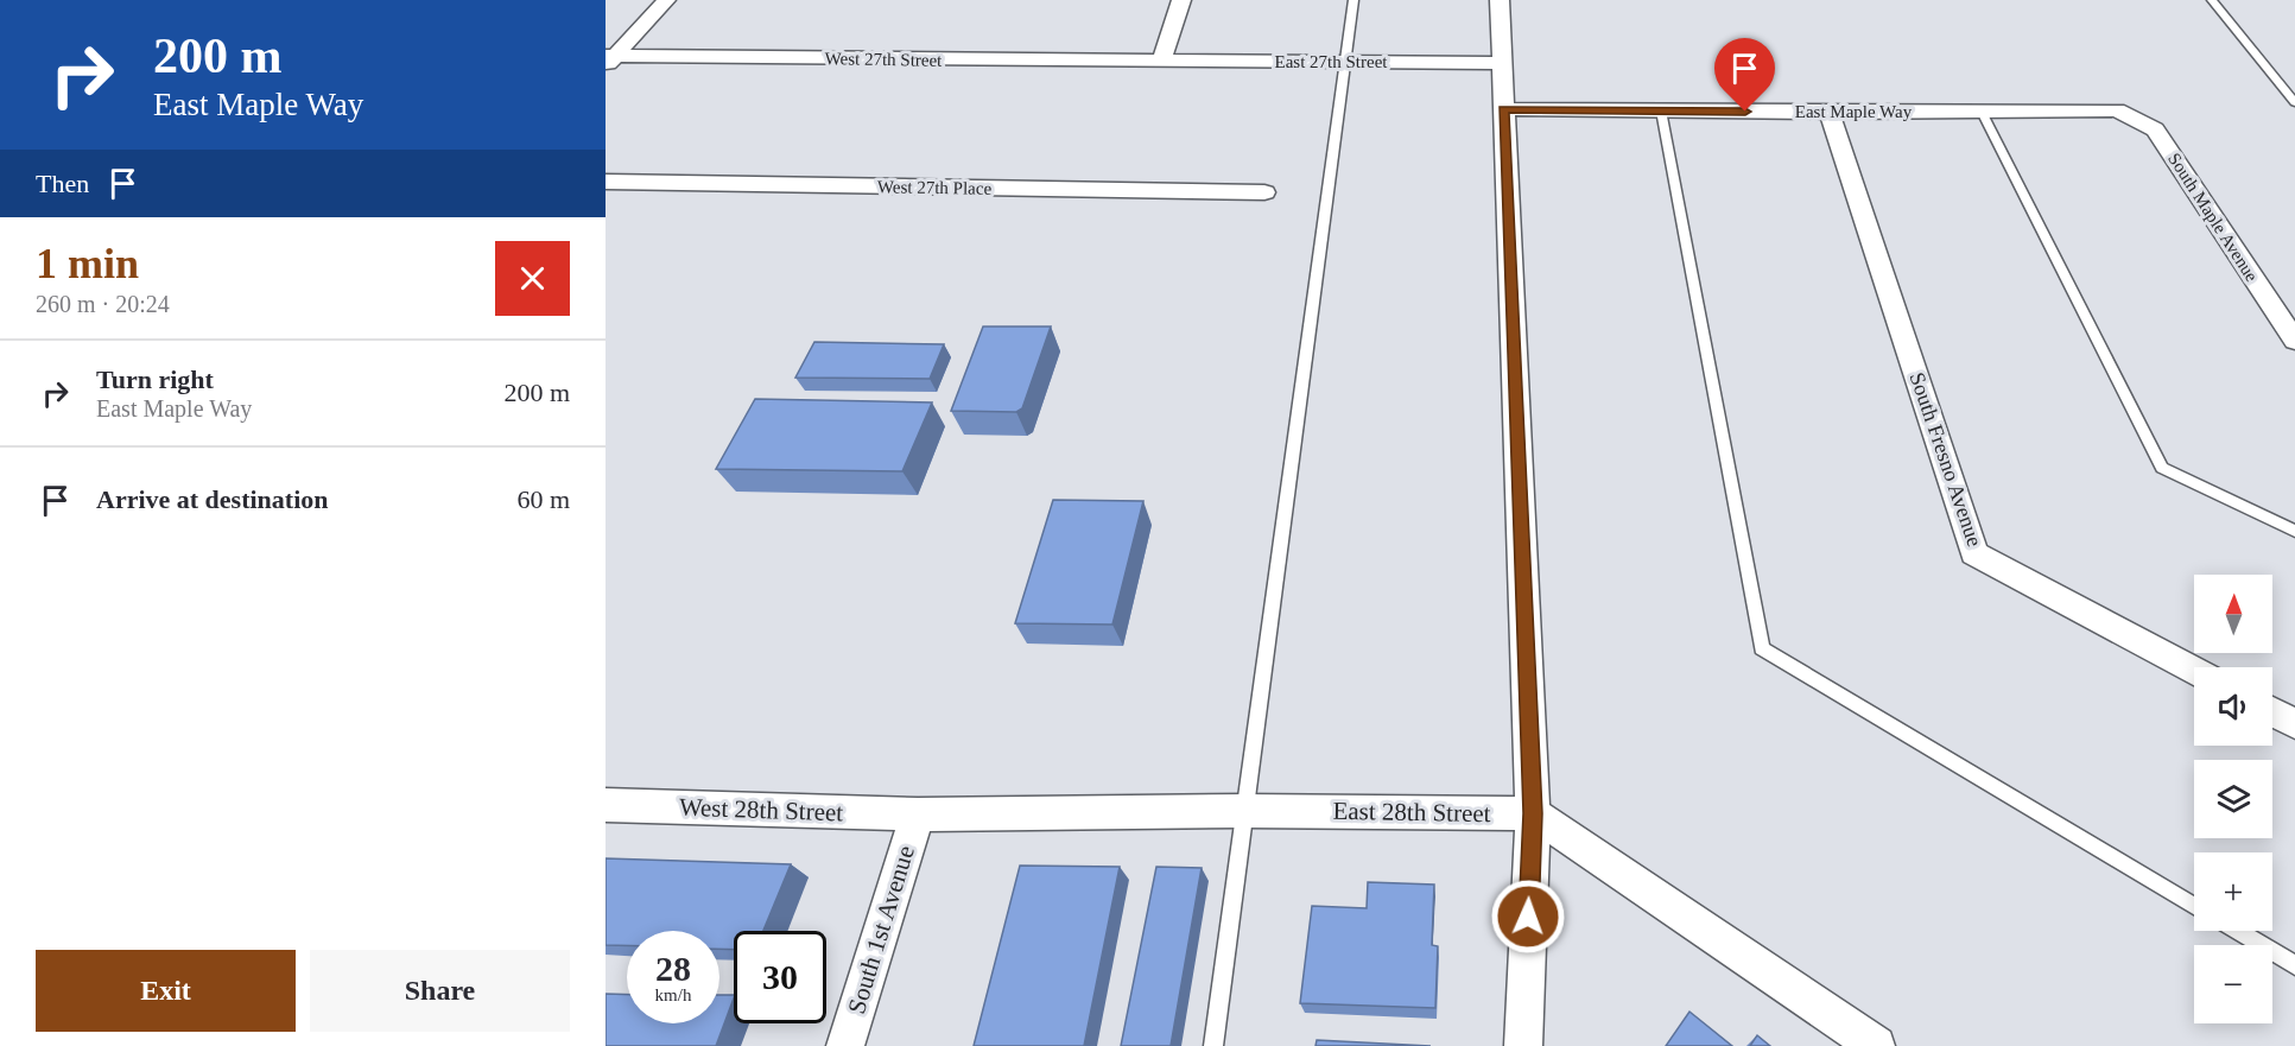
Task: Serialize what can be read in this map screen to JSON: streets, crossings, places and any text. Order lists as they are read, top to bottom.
{
  "streets": {
    "street": [
      "West 27th Street",
      "East 27th Street",
      "East Maple Way",
      "West 27th Place",
      "South Maple Avenue",
      "South Fresno Avenue",
      "West 28th Street",
      "East 28th Street",
      "South 1st Avenue"
    ]
  },
  "crossings": [
    ["West 27th Street", "East 27th Street"],
    ["East Maple Way", "South Maple Avenue"],
    ["East Maple Way", "South Fresno Avenue"],
    ["West 28th Street", "East 28th Street"],
    ["West 28th Street", "South 1st Avenue"],
    ["East 28th Street", "South 1st Avenue"]
  ],
  "north": "top",
  "page": {
    "turn": ["200 m", "East Maple Way"],
    "then": "Then",
    "heading": ["1 min", "260 m · 20:24"],
    "list": [
      {
        "name": "Turn right",
        "note": "East Maple Way",
        "value": "200 m"
      },
      {
        "name": "Arrive at destination",
        "value": "60 m"
      }
    ],
    "map_buttons": ["+", "−"],
    "speed": "28 km/h",
    "limit": "30",
    "buttons": ["Exit", "Share"]
  }
}
